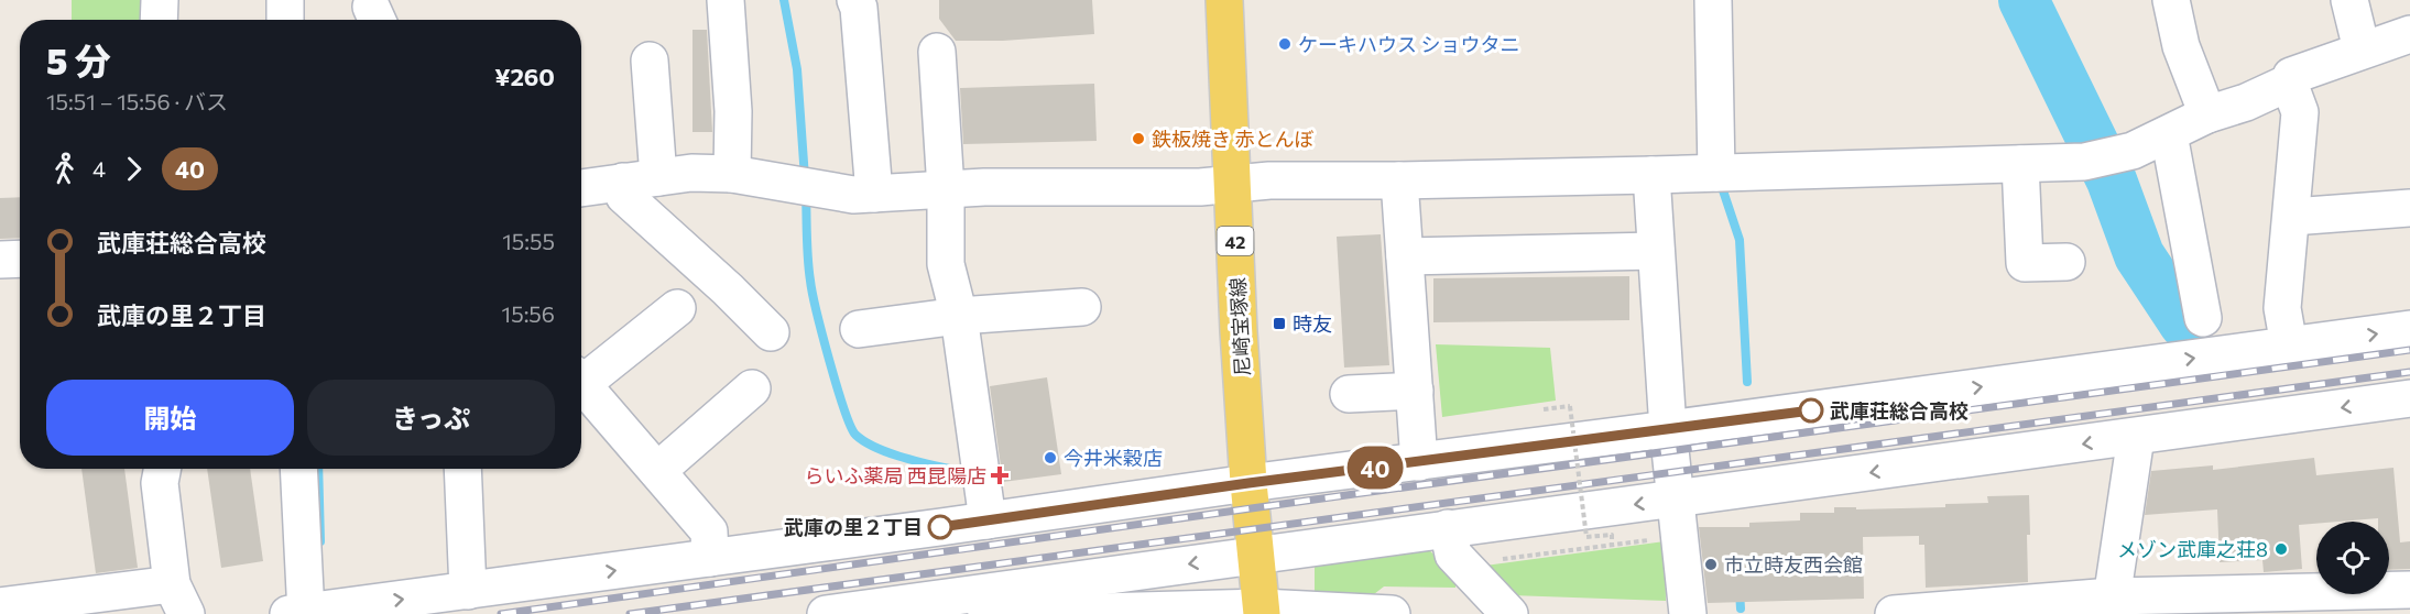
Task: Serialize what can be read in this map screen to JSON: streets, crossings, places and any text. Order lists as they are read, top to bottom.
{
  "streets": {
    "main road": ["42", "尼崎宝塚線"]
  },
  "places": {
    "other": [
      "ケーキハウス ショウタニ",
      "鉄板焼き 赤とんぼ",
      "武庫荘総合高校",
      "今井米穀店",
      "武庫の里２丁目",
      "メゾン武庫之荘8",
      "市立時友西会館"
    ],
    "transit": ["時友"],
    "health": ["らいふ薬局 西昆陽店"]
  },
  "lines": ["bus line 40"],
  "page": {
    "on_map": "40",
    "heading": ["5 分", "15:51 – 15:56 · バス", "¥260"],
    "legs": ["4", "40"],
    "list": [
      {
        "name": "武庫荘総合高校",
        "value": "15:55"
      },
      {
        "name": "武庫の里２丁目",
        "value": "15:56"
      }
    ],
    "buttons": ["開始", "きっぷ"]
  }
}
